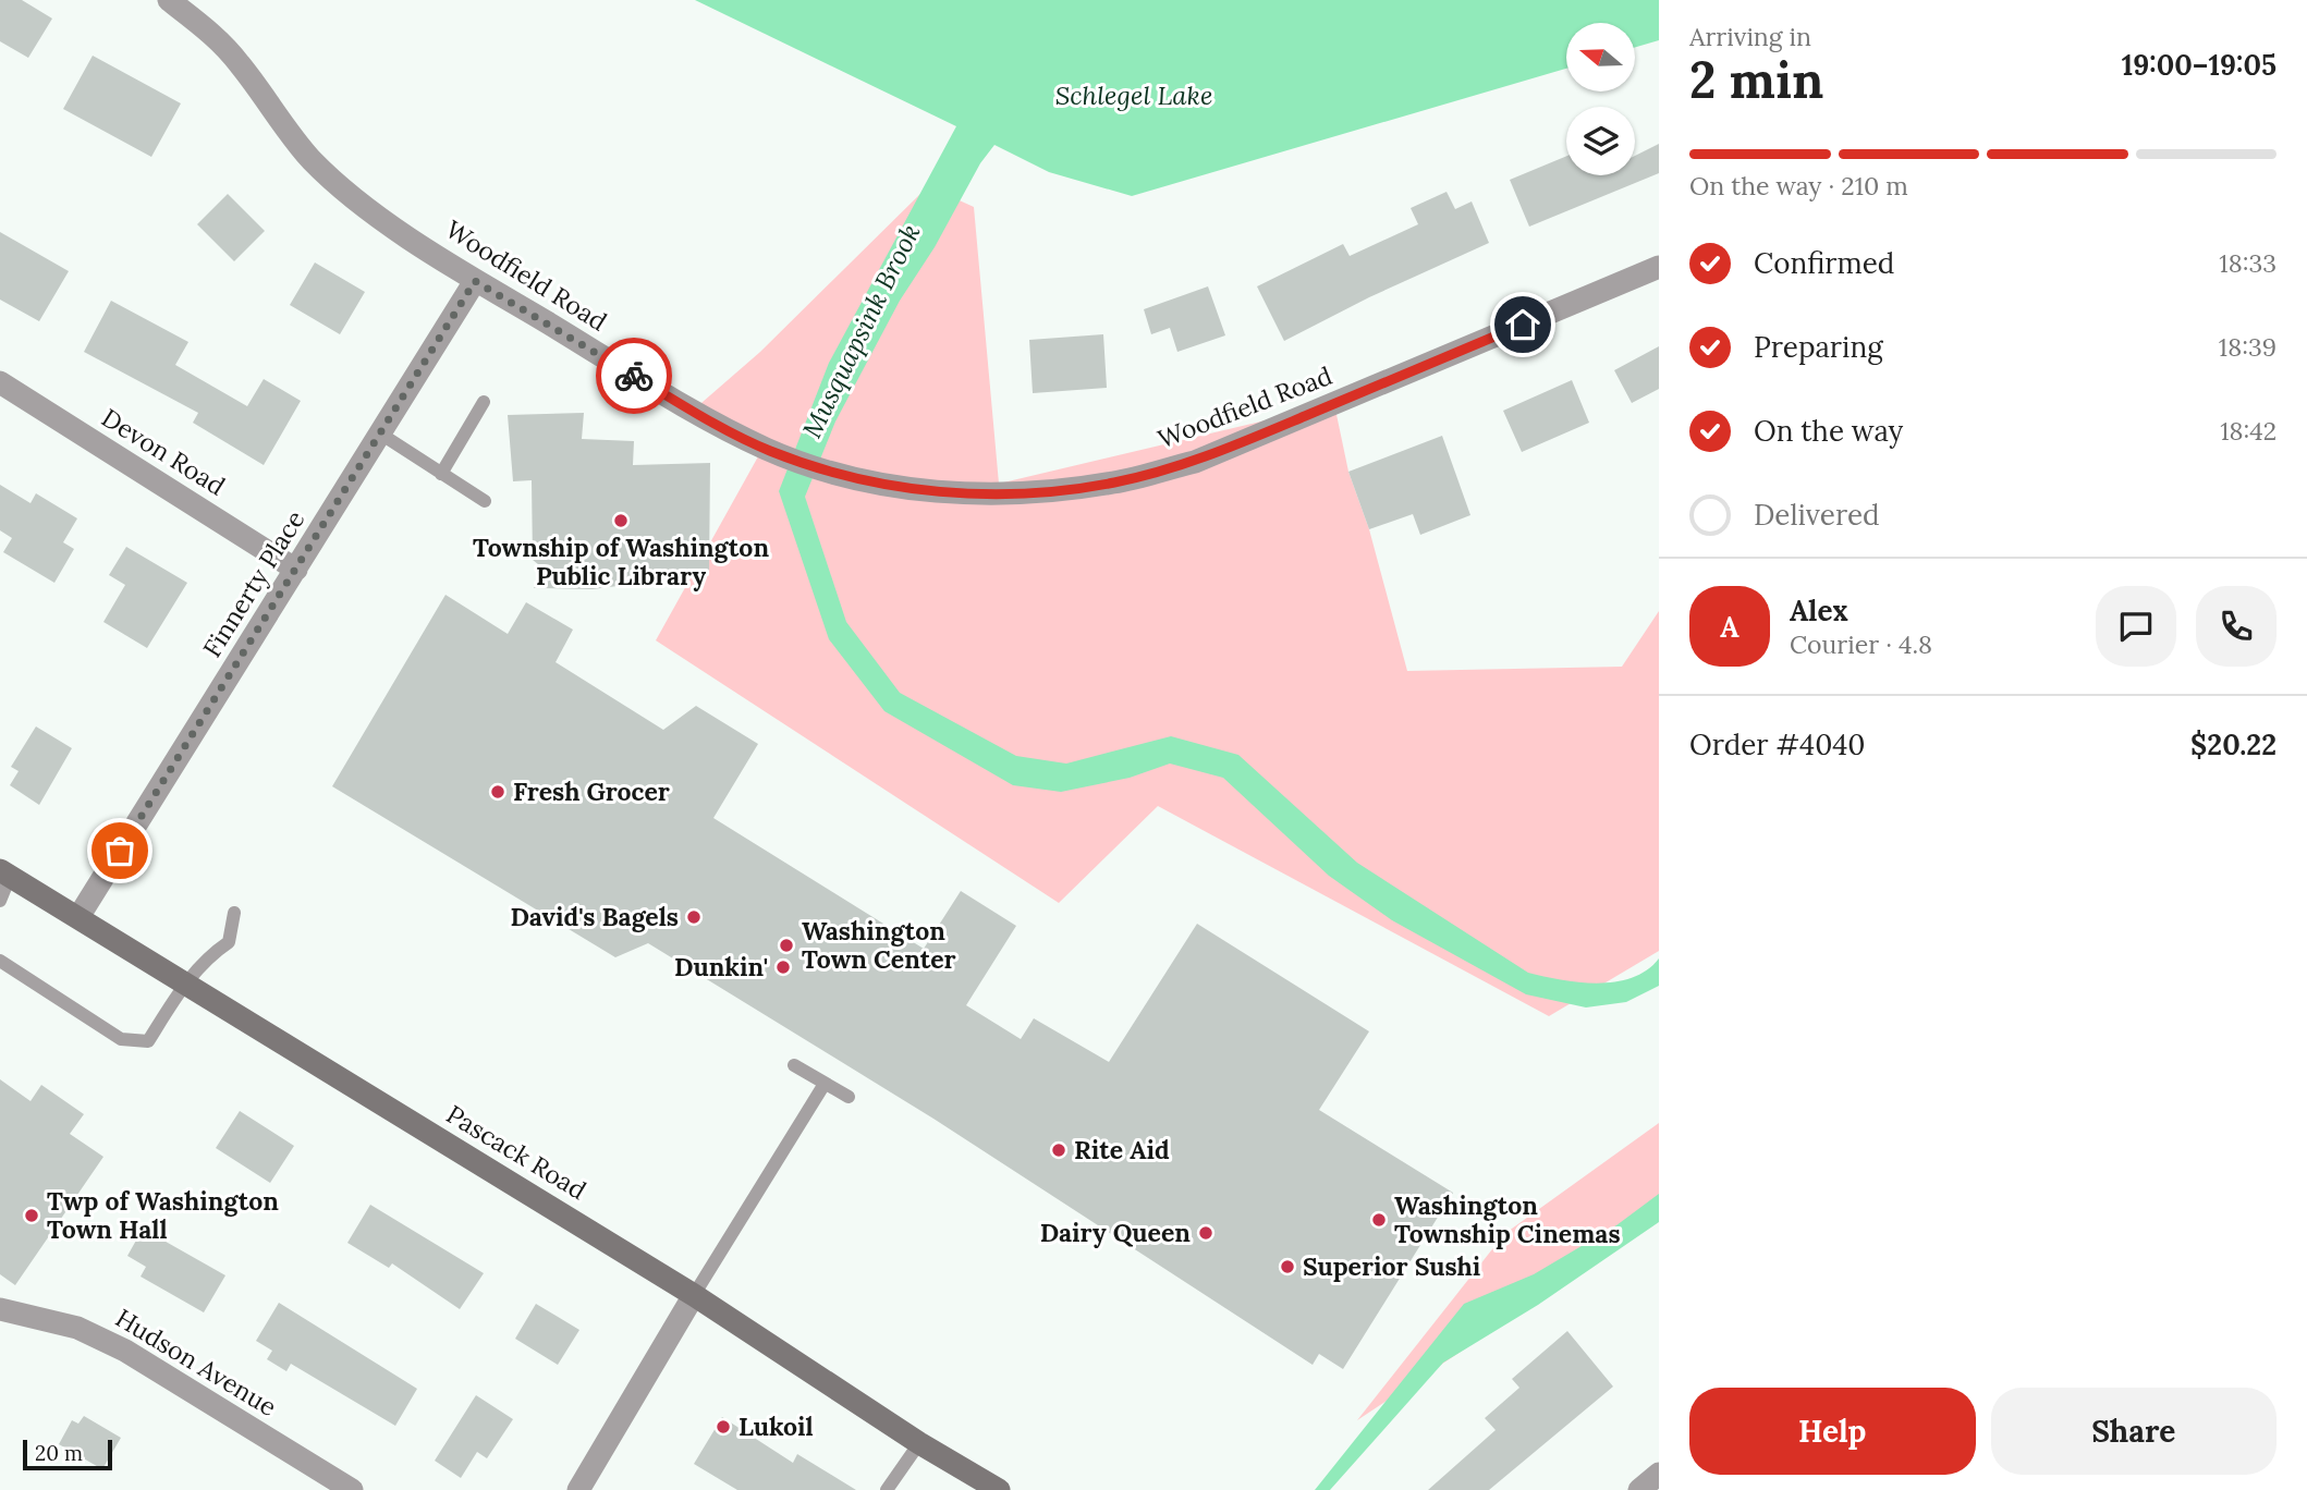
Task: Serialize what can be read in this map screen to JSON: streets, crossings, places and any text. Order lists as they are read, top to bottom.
{
  "streets": {
    "street": [
      "Woodfield Road",
      "Devon Road",
      "Finnerty Place",
      "Pascack Road",
      "Hudson Avenue"
    ]
  },
  "crossings": [
    ["Woodfield Road", "Finnerty Place"],
    ["Devon Road", "Finnerty Place"],
    ["Finnerty Place", "Pascack Road"]
  ],
  "water": ["Schlegel Lake", "Musquapsink Brook"],
  "places": [
    "Township of Washington Public Library",
    "Fresh Grocer",
    "David's Bagels",
    "Washington Town Center",
    "Dunkin'",
    "Rite Aid",
    "Twp of Washington Town Hall",
    "Washington Township Cinemas",
    "Dairy Queen",
    "Superior Sushi",
    "Lukoil"
  ],
  "scale_bar": "20 m",
  "north": "left",
  "page": {
    "heading": ["2 min", "Arriving in", "19:00–19:05"],
    "panel": [
      "Alex",
      "Courier · 4.8",
      "Order #4040",
      "$20.22"
    ],
    "bar": "On the way · 210 m",
    "list": [
      ["Confirmed", "18:33"],
      ["Preparing", "18:39"],
      ["On the way", "18:42"],
      "Delivered"
    ],
    "round": "A",
    "buttons": ["Help", "Share"],
    "scale": "20 m"
  }
}
